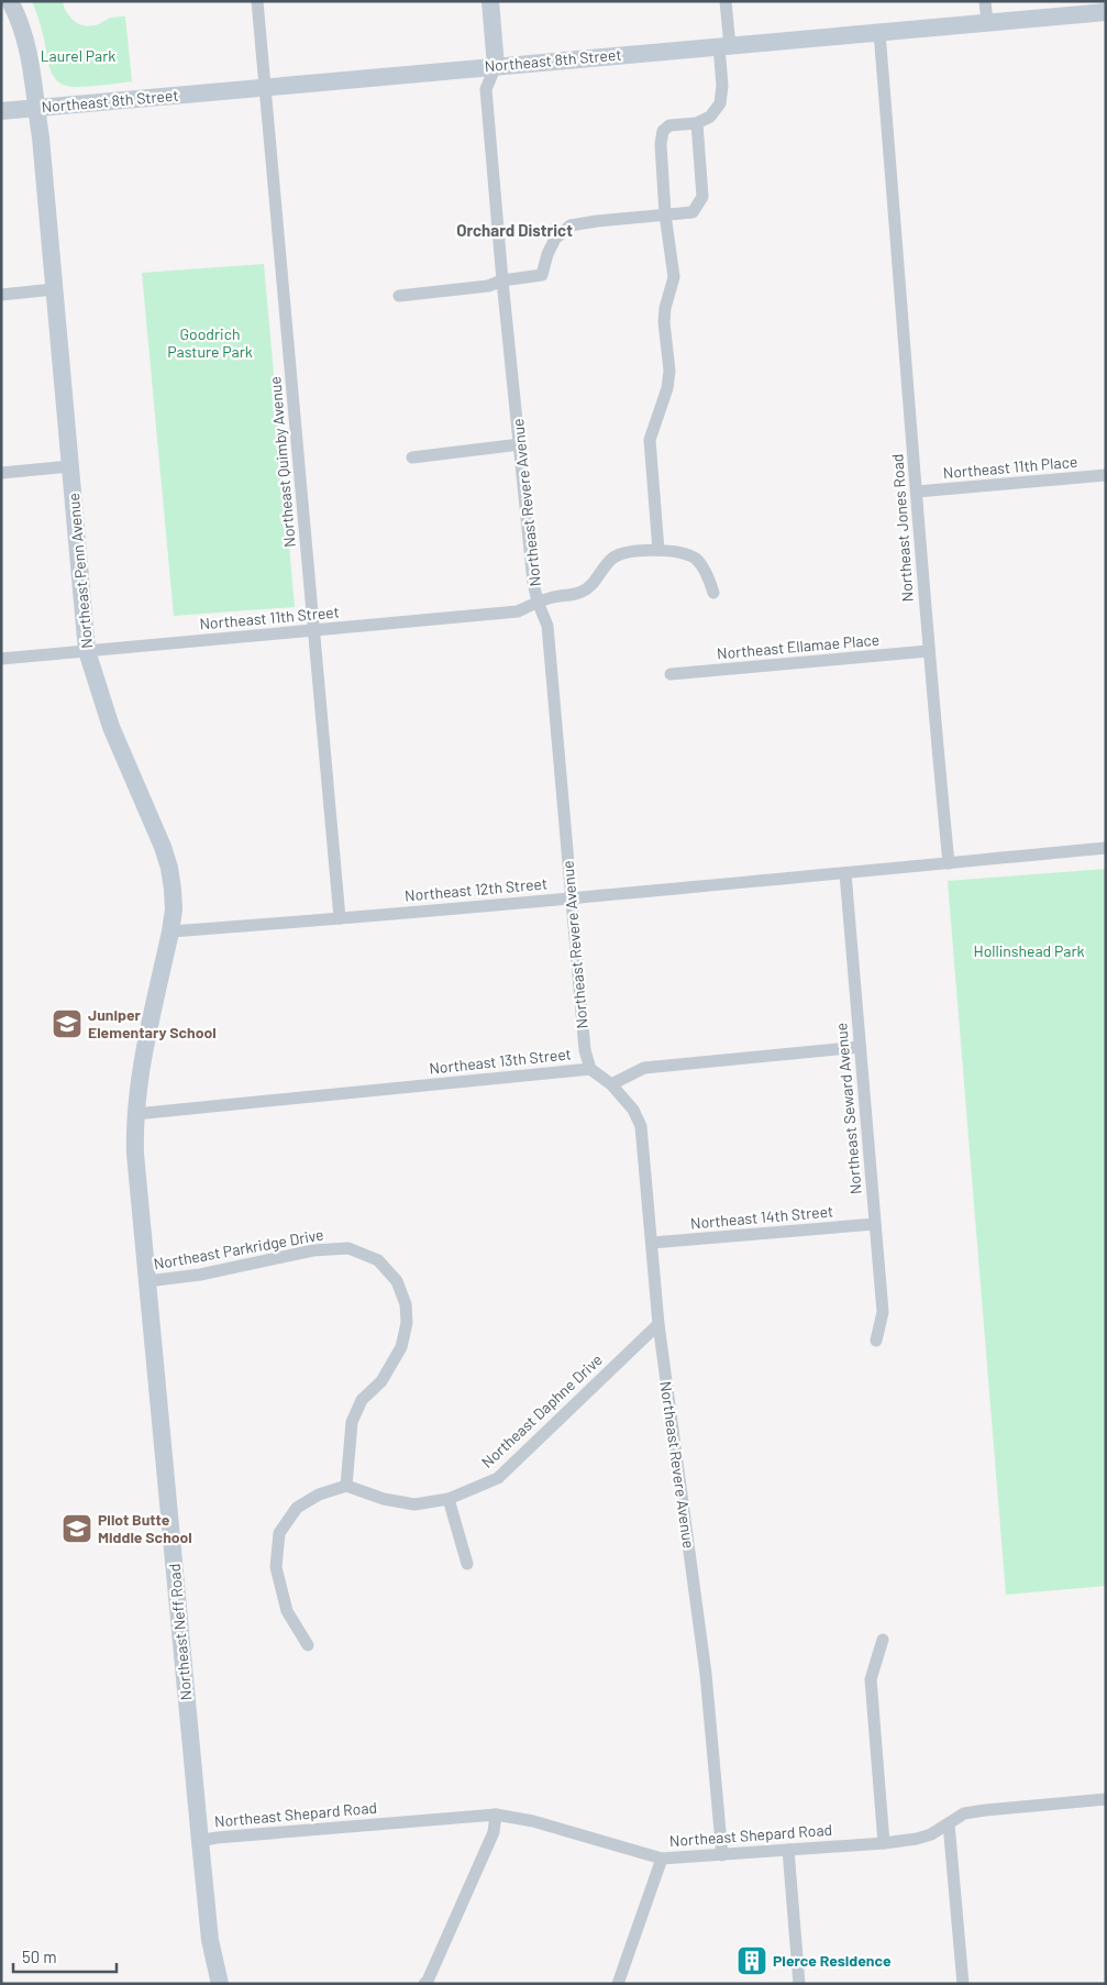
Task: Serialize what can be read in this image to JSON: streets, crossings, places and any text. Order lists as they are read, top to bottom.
{
  "streets": {
    "main road": [
      "Northeast 8th Street",
      "Northeast Revere Avenue",
      "Northeast Penn Avenue",
      "Northeast Neff Road"
    ],
    "street": [
      "Northeast Quimby Avenue",
      "Northeast 11th Place",
      "Northeast Jones Road",
      "Northeast 11th Street",
      "Northeast Ellamae Place",
      "Northeast 12th Street",
      "Northeast 13th Street",
      "Northeast Seward Avenue",
      "Northeast 14th Street",
      "Northeast Parkridge Drive",
      "Northeast Daphne Drive",
      "Northeast Shepard Road"
    ]
  },
  "crossings": [
    ["Northeast 8th Street", "Northeast Quimby Avenue"],
    ["Northeast 8th Street", "Northeast Revere Avenue"],
    ["Northeast 8th Street", "Northeast Jones Road"],
    ["Northeast 8th Street", "Northeast Penn Avenue"],
    ["Northeast Quimby Avenue", "Northeast 11th Street"],
    ["Northeast Quimby Avenue", "Northeast 12th Street"],
    ["Northeast 11th Place", "Northeast Jones Road"],
    ["Northeast Revere Avenue", "Northeast 11th Street"],
    ["Northeast Revere Avenue", "Northeast 12th Street"],
    ["Northeast Revere Avenue", "Northeast 13th Street"],
    ["Northeast Revere Avenue", "Northeast 14th Street"],
    ["Northeast Revere Avenue", "Northeast Daphne Drive"],
    ["Northeast Revere Avenue", "Northeast Shepard Road"],
    ["Northeast Jones Road", "Northeast Ellamae Place"],
    ["Northeast Jones Road", "Northeast 12th Street"],
    ["Northeast Penn Avenue", "Northeast 11th Street"],
    ["Northeast Penn Avenue", "Northeast 12th Street"],
    ["Northeast Penn Avenue", "Northeast 13th Street"],
    ["Northeast Penn Avenue", "Northeast Neff Road"],
    ["Northeast 12th Street", "Northeast Seward Avenue"],
    ["Northeast 13th Street", "Northeast Neff Road"],
    ["Northeast Seward Avenue", "Northeast 14th Street"],
    ["Northeast Parkridge Drive", "Northeast Daphne Drive"],
    ["Northeast Parkridge Drive", "Northeast Neff Road"],
    ["Northeast Neff Road", "Northeast Shepard Road"]
  ],
  "districts": ["Orchard District"],
  "parks": ["Laurel Park", "Goodrich Pasture Park", "Hollinshead Park"],
  "places": {
    "school or university": ["Juniper Elementary School", "Pilot Butte Middle School"],
    "building": ["Pierce Residence"]
  },
  "scale_bar": "50 m"
}
